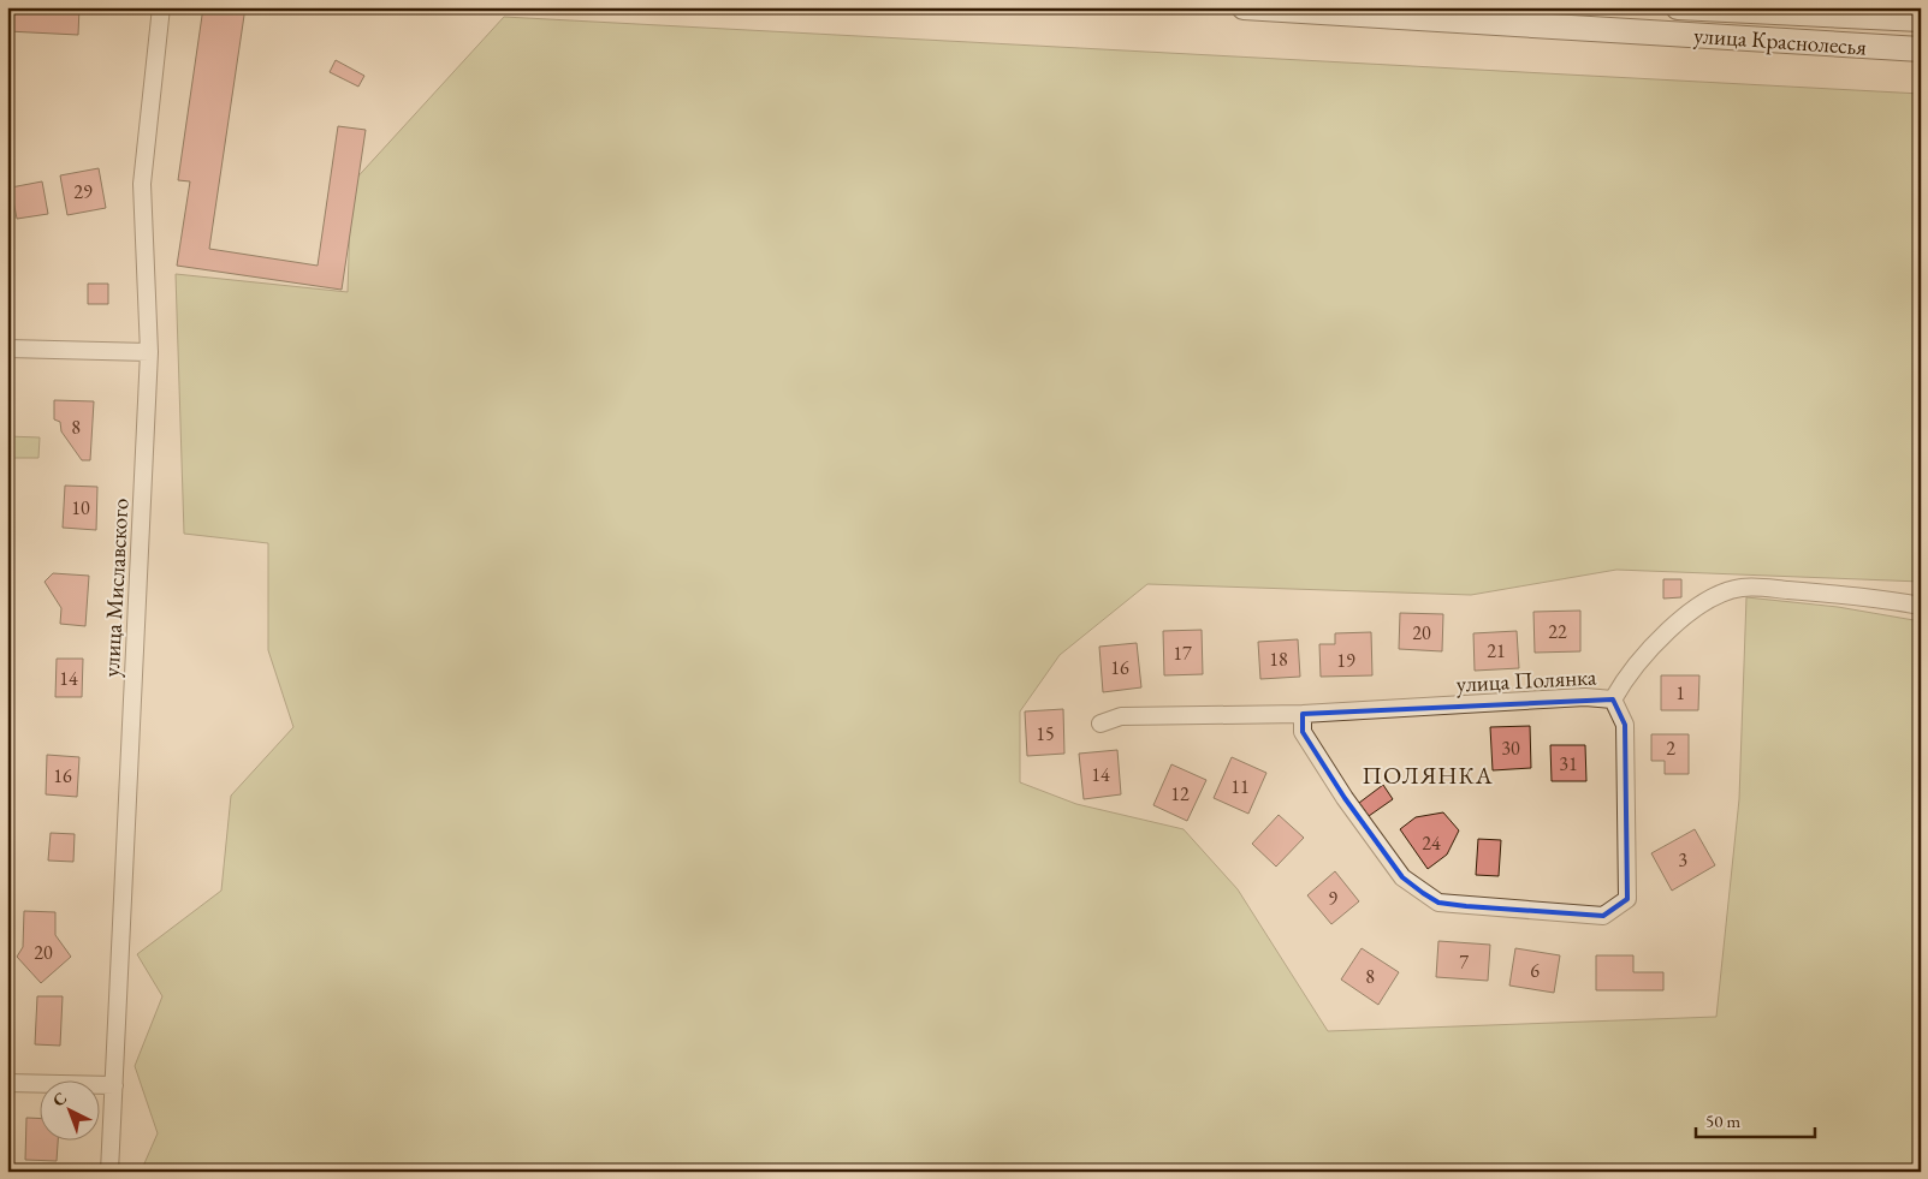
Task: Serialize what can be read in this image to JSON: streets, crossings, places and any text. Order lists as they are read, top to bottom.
{
  "streets": {
    "street": ["улица Краснолесья", "улица Миславского", "улица Полянка"]
  },
  "districts": ["ПОЛЯНКА"],
  "house_numbers": [
    "29",
    "8",
    "10",
    "22",
    "20",
    "21",
    "17",
    "18",
    "19",
    "16",
    "14",
    "1",
    "15",
    "30",
    "2",
    "31",
    "14",
    "16",
    "11",
    "12",
    "24",
    "3",
    "9",
    "20",
    "7",
    "6",
    "8"
  ],
  "scale_bar": "50 m",
  "north": "top left"
}
